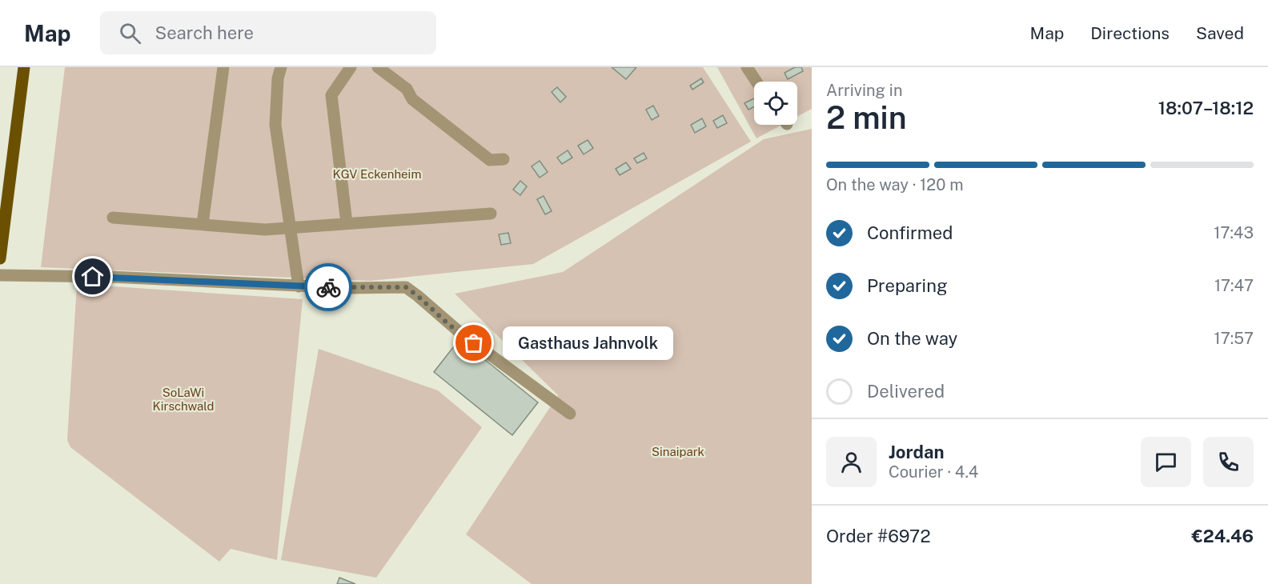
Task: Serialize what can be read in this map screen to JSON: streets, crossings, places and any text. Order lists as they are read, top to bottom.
{
  "parks": ["KGV Eckenheim", "SoLaWi Kirschwald", "Sinaipark"],
  "places": ["Gasthaus Jahnvolk"],
  "page": {
    "header": "Map",
    "search": "Search here",
    "nav": ["Map", "Directions", "Saved"],
    "heading": ["2 min", "Arriving in", "18:07–18:12"],
    "panel": [
      "Jordan",
      "Courier · 4.4",
      "Order #6972",
      "€24.46"
    ],
    "bar": "On the way · 120 m",
    "list": [
      ["Confirmed", "17:43"],
      ["Preparing", "17:47"],
      ["On the way", "17:57"],
      "Delivered"
    ],
    "bubble": "Gasthaus Jahnvolk"
  }
}
